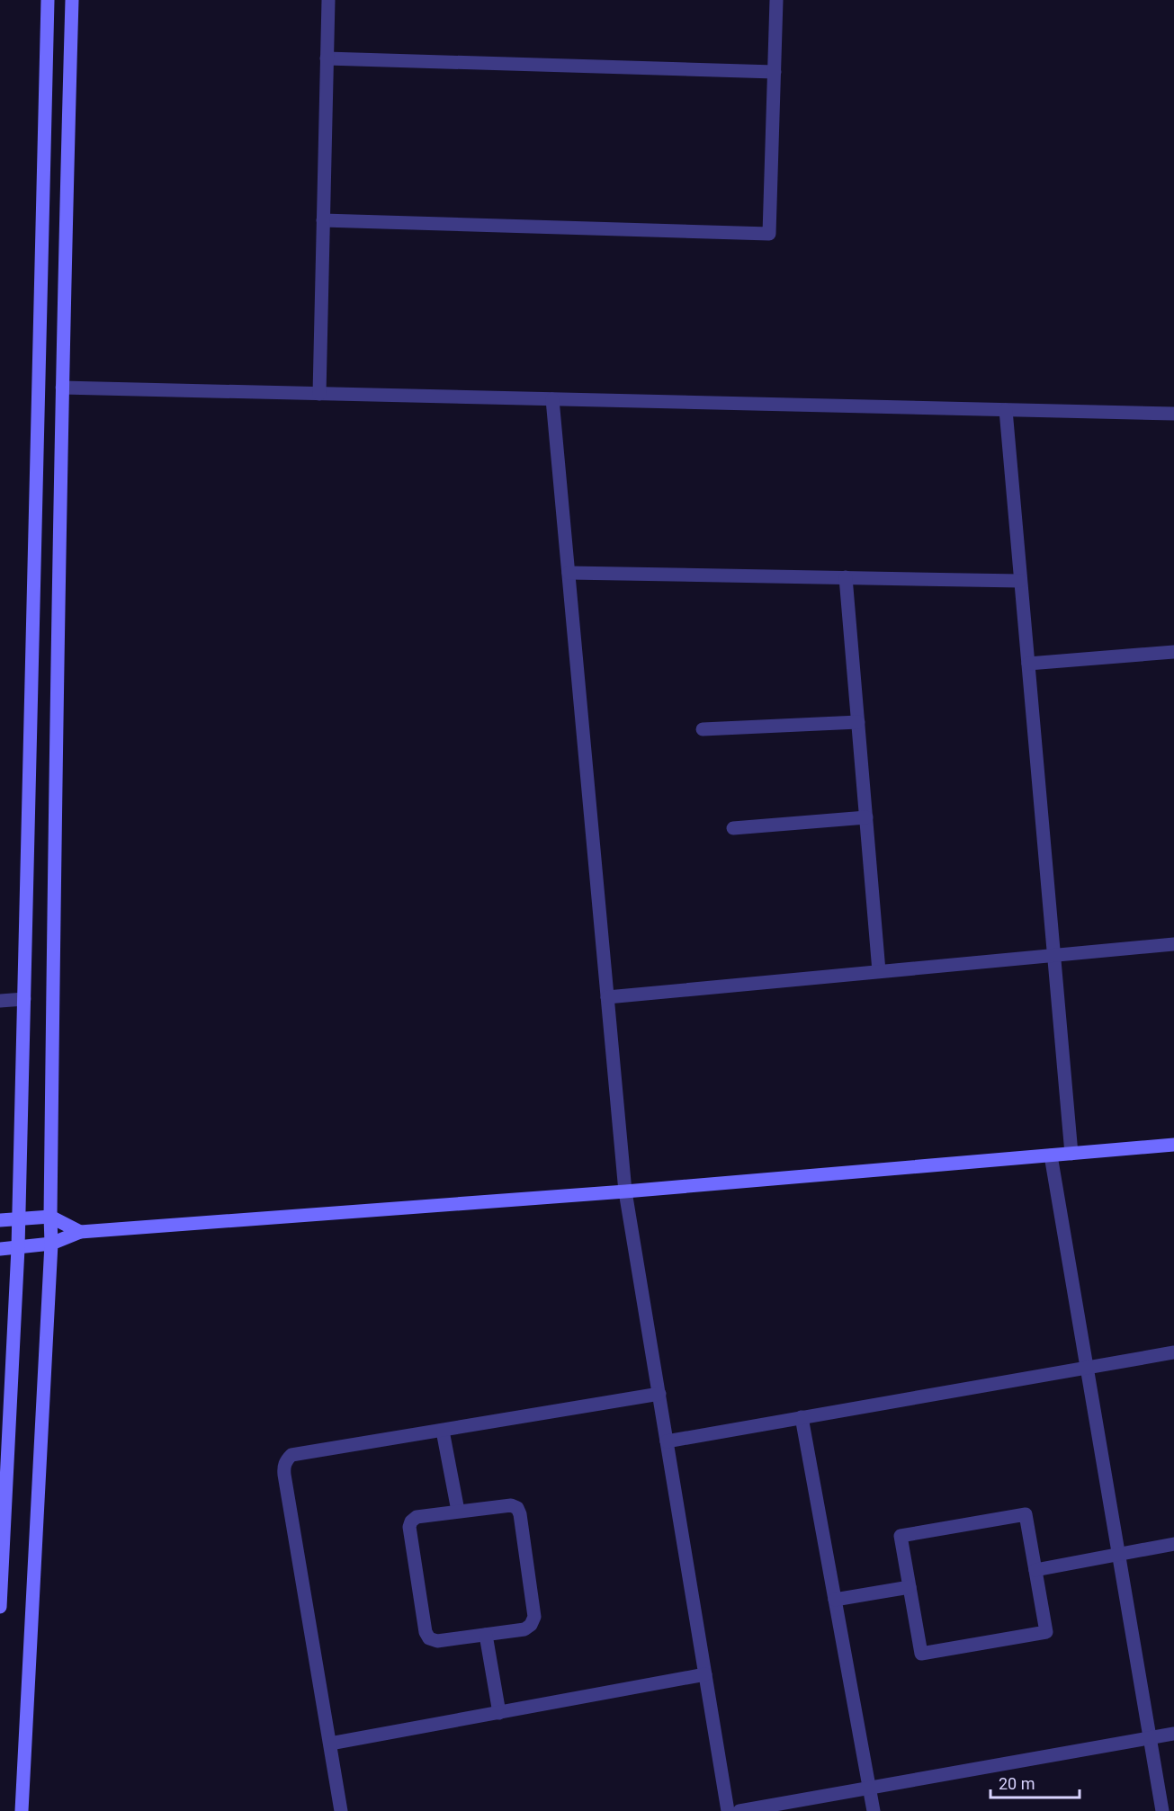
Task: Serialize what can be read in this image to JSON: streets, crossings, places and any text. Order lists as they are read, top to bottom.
{
  "scale_bar": "20 m"
}
